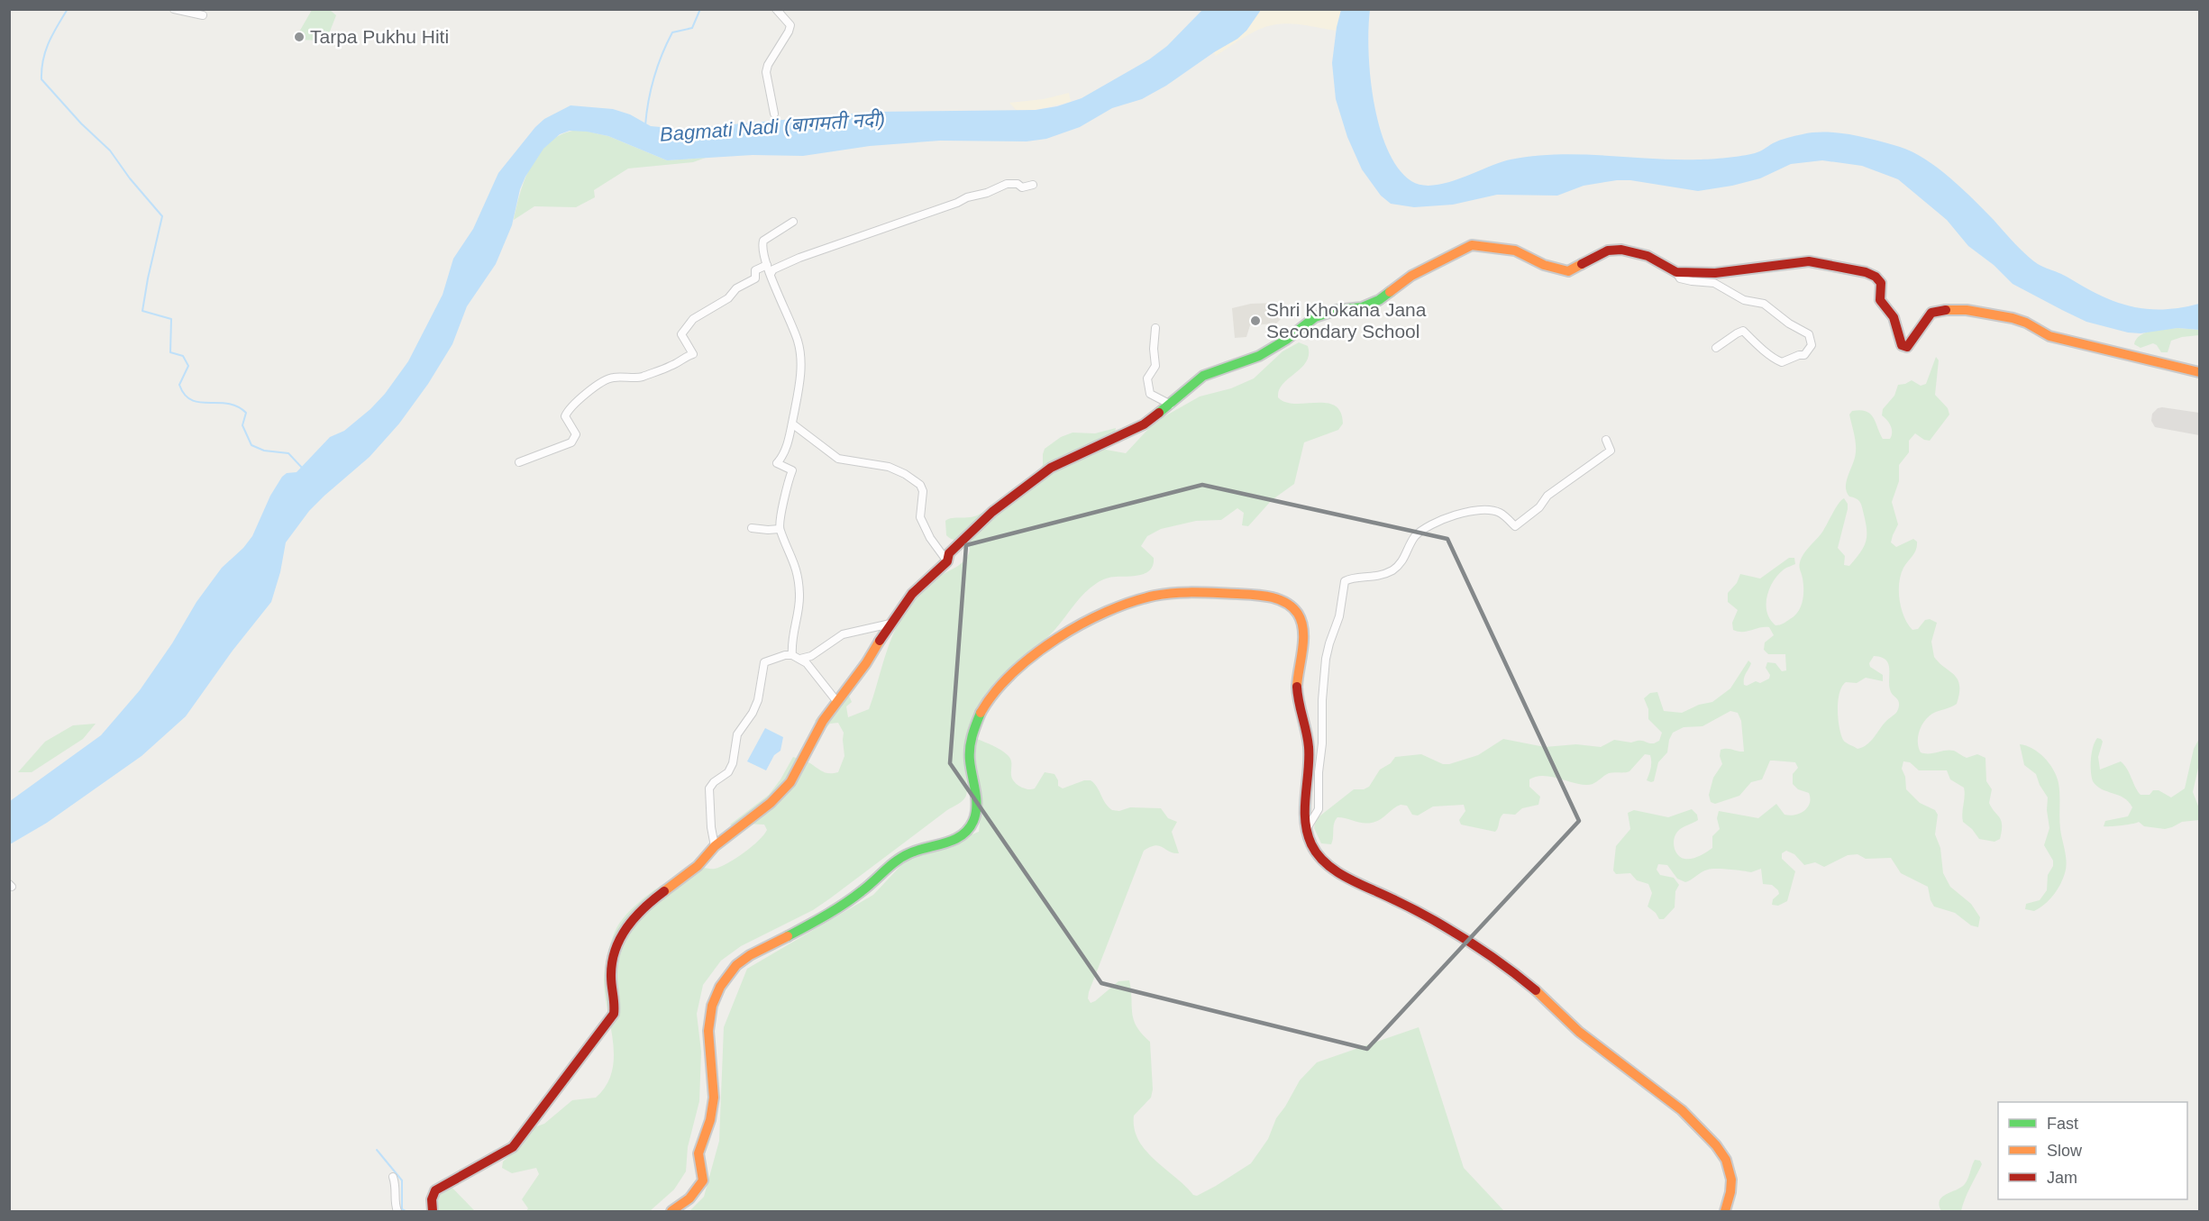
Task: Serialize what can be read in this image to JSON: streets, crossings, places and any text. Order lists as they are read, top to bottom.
{
  "water": ["Bagmati Nadi (बागमती नदी)"],
  "places": ["Tarpa Pukhu Hiti", "Shri Khokana Jana Secondary School"],
  "legend": ["Fast", "Slow", "Jam"]
}
